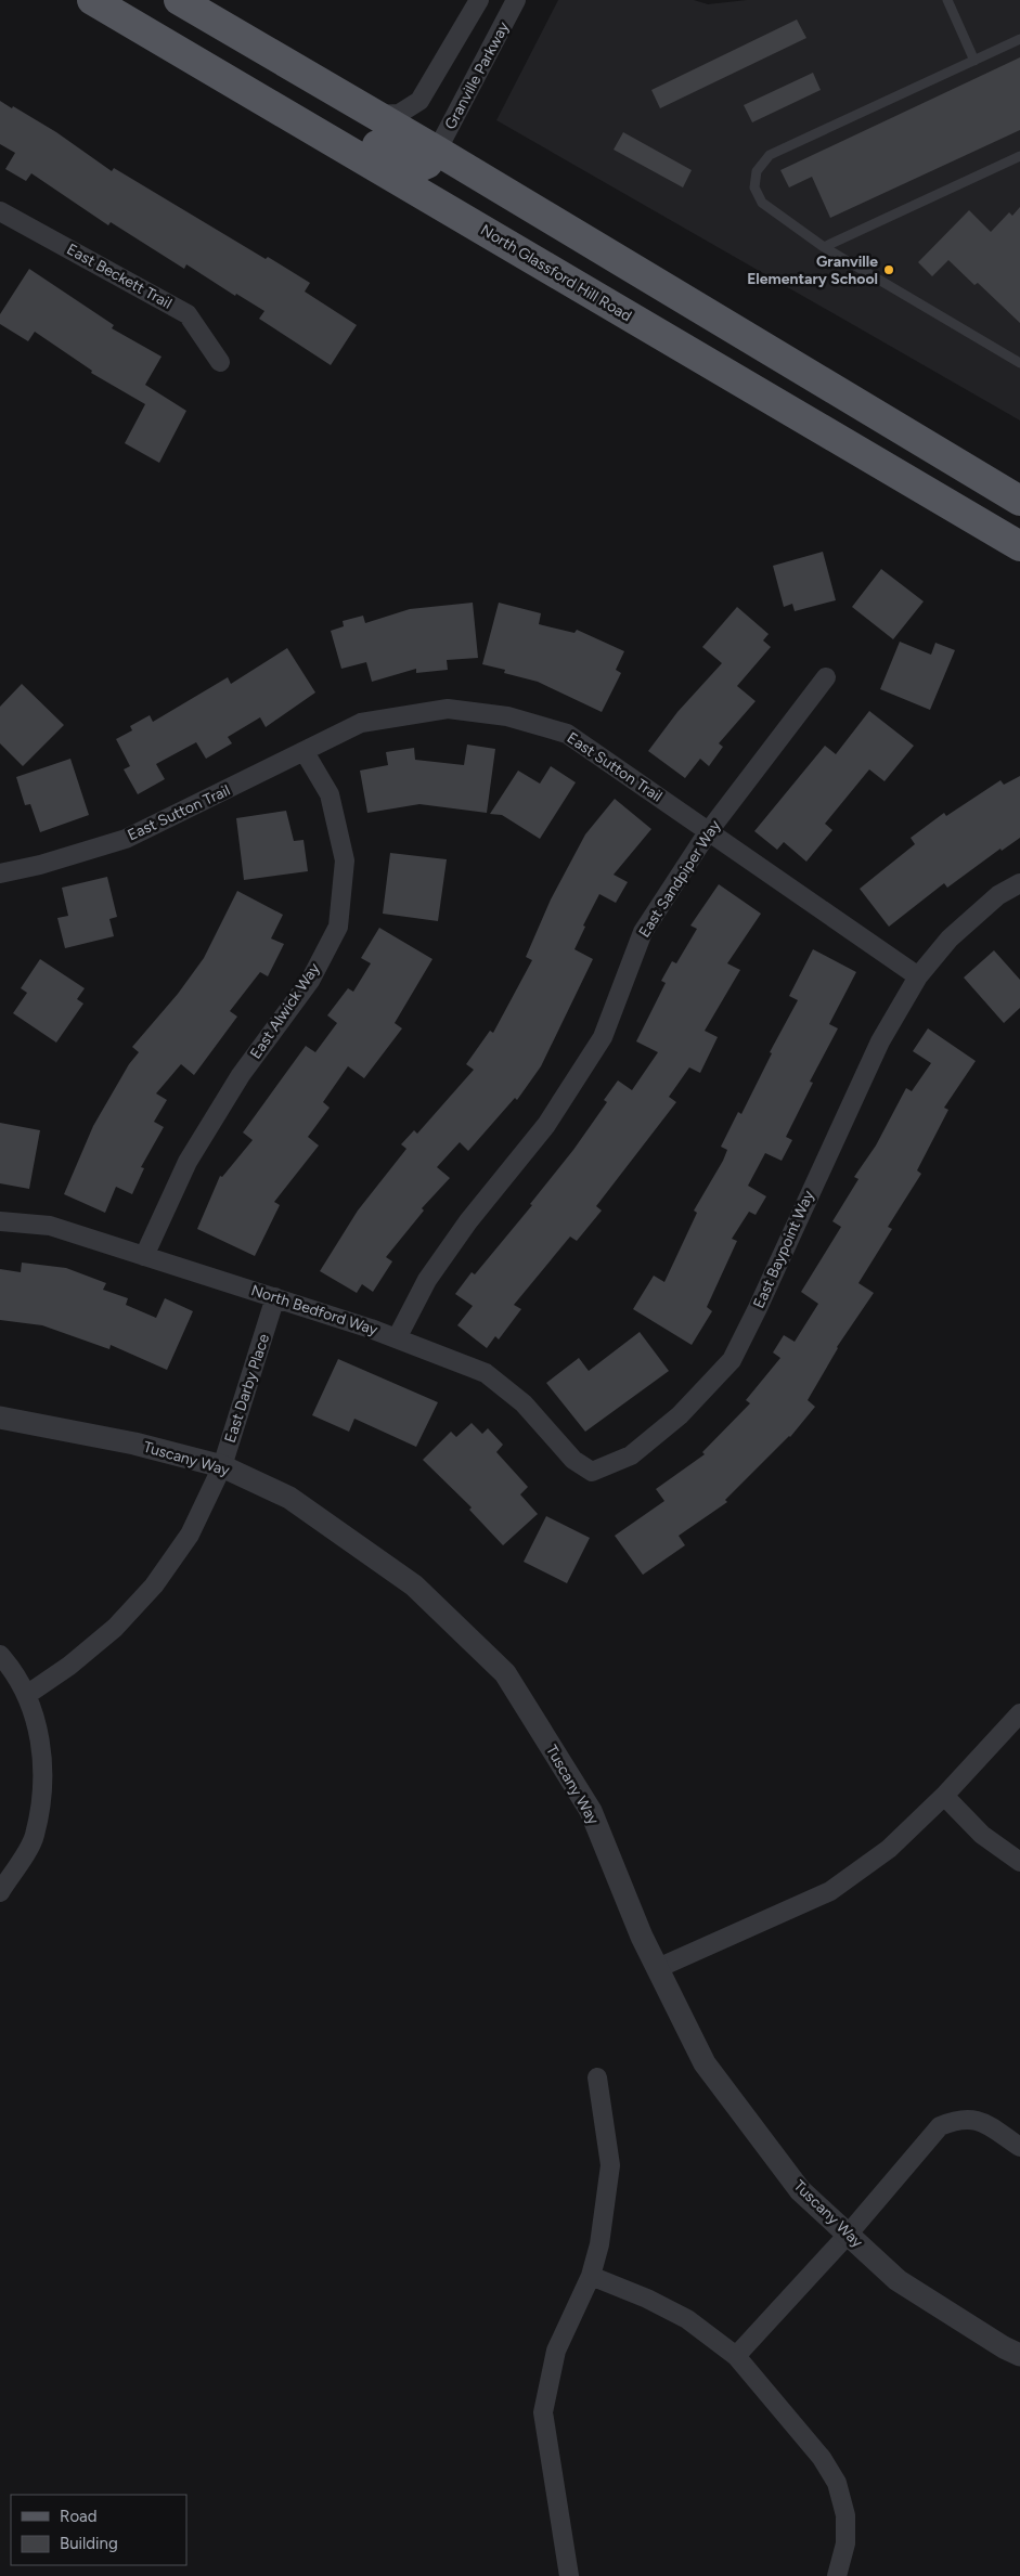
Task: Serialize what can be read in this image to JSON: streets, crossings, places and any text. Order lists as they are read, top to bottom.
{
  "streets": {
    "main road": ["North Glassford Hill Road"],
    "street": [
      "Granville Parkway",
      "East Beckett Trail",
      "East Sutton Trail",
      "East Sandpiper Way",
      "East Alwick Way",
      "East Baypoint Way",
      "North Bedford Way",
      "East Darby Place",
      "Tuscany Way"
    ]
  },
  "crossings": [
    ["East Sutton Trail", "East Sandpiper Way"],
    ["East Sutton Trail", "East Alwick Way"],
    ["East Sutton Trail", "East Baypoint Way"],
    ["East Sandpiper Way", "North Bedford Way"],
    ["East Alwick Way", "North Bedford Way"],
    ["East Baypoint Way", "North Bedford Way"],
    ["North Bedford Way", "East Darby Place"],
    ["East Darby Place", "Tuscany Way"]
  ],
  "places": ["Granville Elementary School"],
  "legend": ["Road", "Building"]
}
